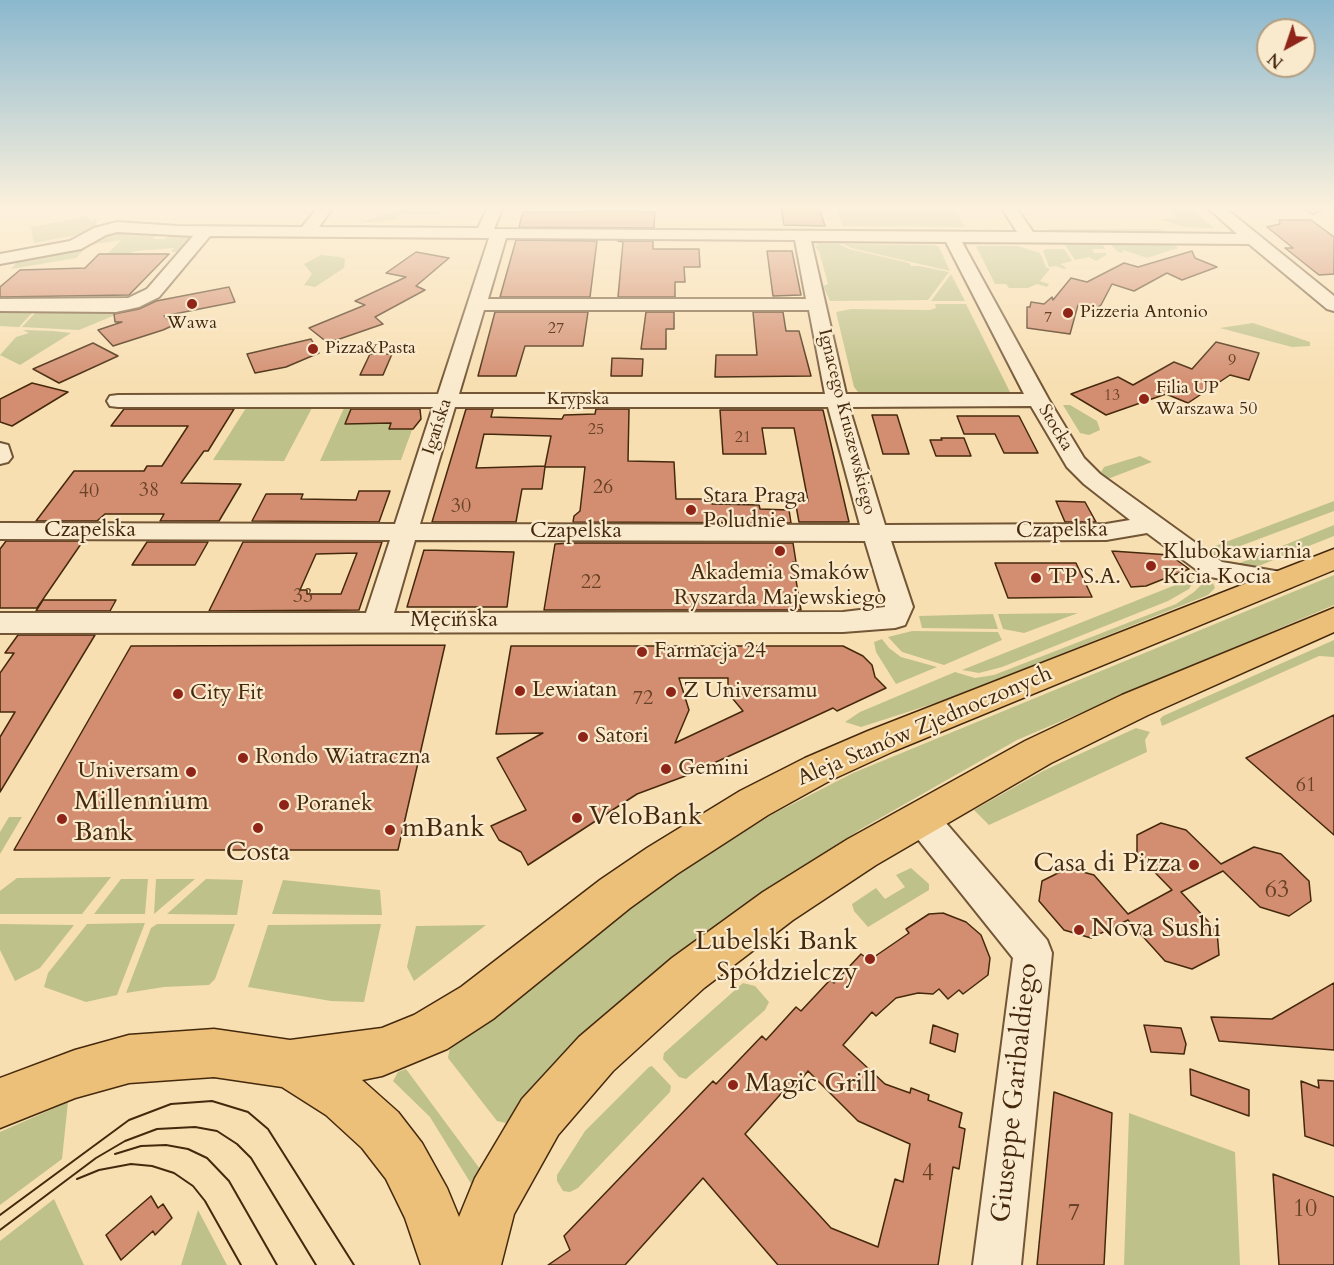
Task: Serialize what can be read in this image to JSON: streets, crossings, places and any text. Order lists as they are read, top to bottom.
{
  "streets": {
    "main road": ["Aleja Stanów Zjednoczonych"],
    "street": [
      "Krypska",
      "Ignacego Kruszewskiego",
      "Igańska",
      "Stocka",
      "Czapelska",
      "Męcińska",
      "Giuseppe Garibaldiego"
    ]
  },
  "crossings": [
    ["Krypska", "Ignacego Kruszewskiego"],
    ["Krypska", "Igańska"],
    ["Krypska", "Stocka"],
    ["Ignacego Kruszewskiego", "Czapelska"],
    ["Ignacego Kruszewskiego", "Męcińska"],
    ["Igańska", "Czapelska"],
    ["Igańska", "Męcińska"],
    ["Stocka", "Czapelska"],
    ["Stocka", "Aleja Stanów Zjednoczonych"]
  ],
  "places": [
    "Wawa",
    "Pizzeria Antonio",
    "Pizza&Pasta",
    "Filia UP Warszawa 50",
    "Stara Praga Poludnie",
    "Akademia Smaków Ryszarda Majewskiego",
    "Klubokawiarnia Kicia Kocia",
    "TP S.A.",
    "Farmacja 24",
    "Lewiatan",
    "Z Universamu",
    "City Fit",
    "Satori",
    "Rondo Wiatraczna",
    "Gemini",
    "Universam",
    "Poranek",
    "VeloBank",
    "Millennium Bank",
    "Costa",
    "mBank",
    "Casa di Pizza",
    "Nova Sushi",
    "Lubelski Bank Spółdzielczy",
    "Magic Grill"
  ],
  "house_numbers": [
    "7",
    "27",
    "9",
    "13",
    "25",
    "21",
    "26",
    "38",
    "40",
    "30",
    "22",
    "33",
    "72",
    "61",
    "63",
    "4",
    "10",
    "7"
  ],
  "north": "bottom left"
}
